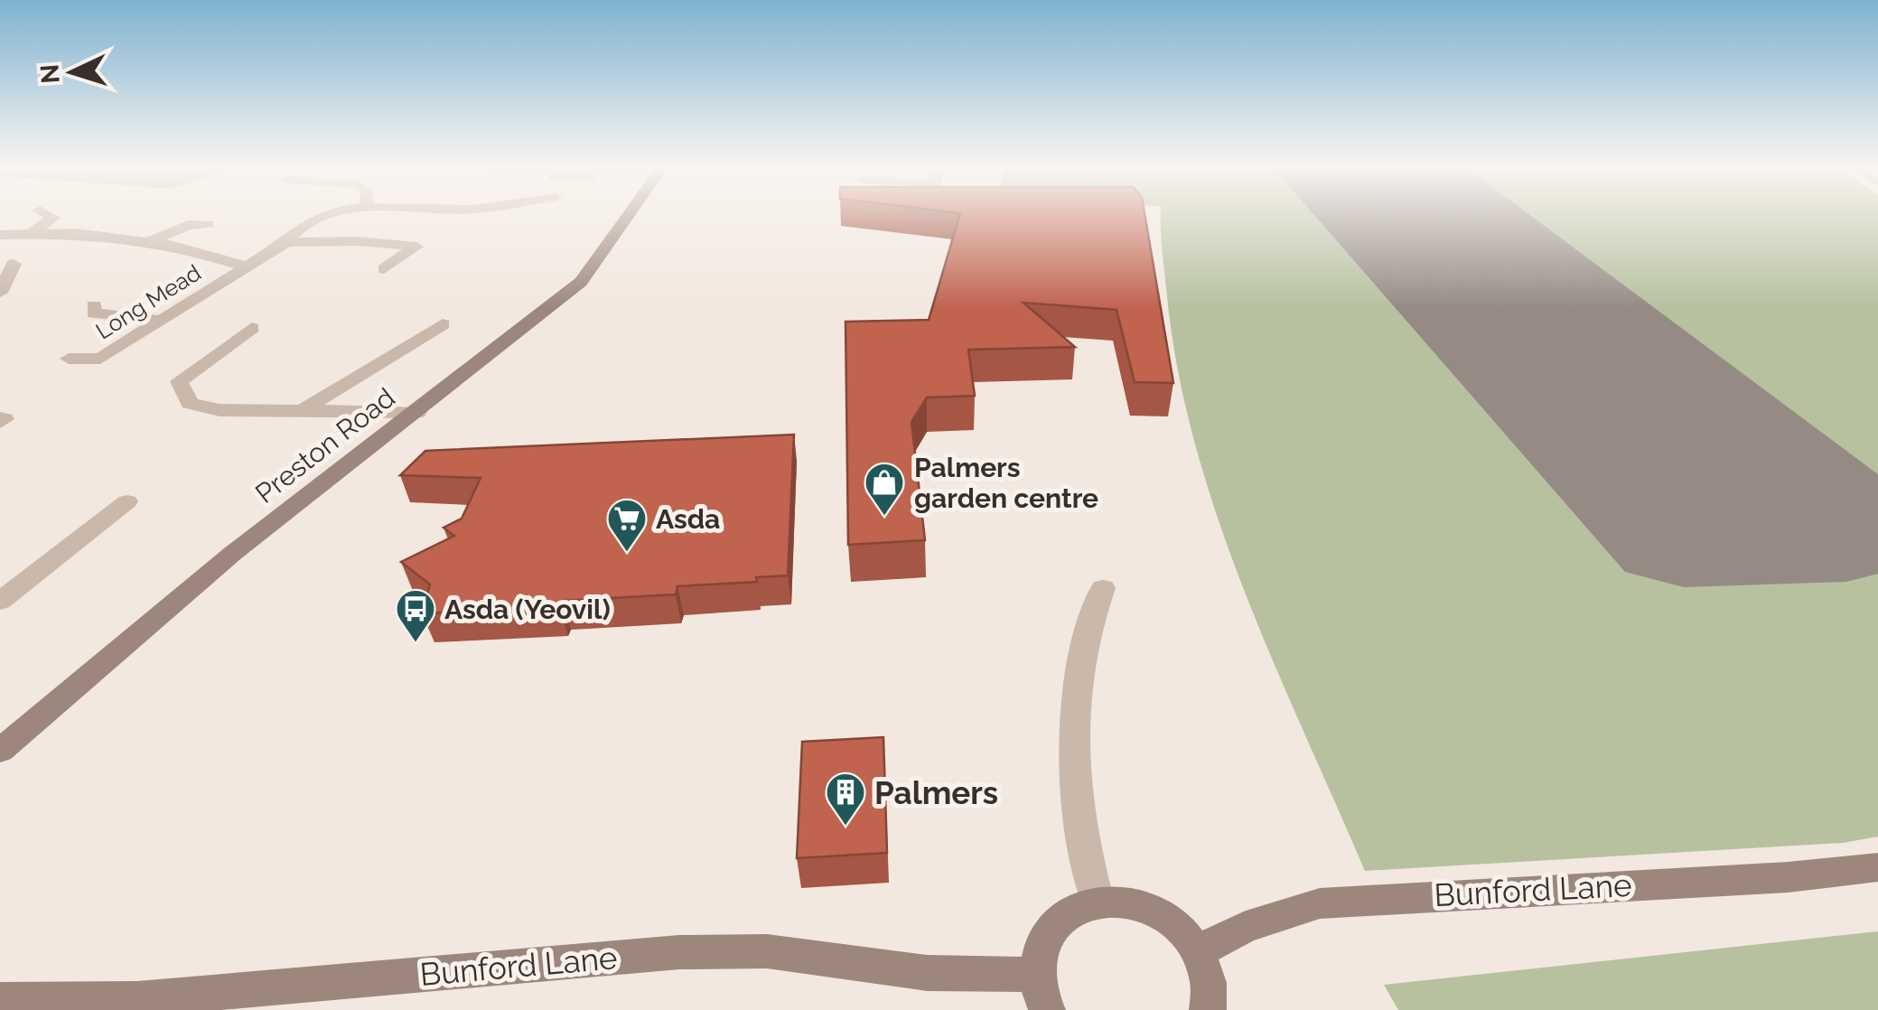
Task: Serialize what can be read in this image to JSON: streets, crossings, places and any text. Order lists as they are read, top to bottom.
{
  "streets": {
    "street": ["Long Mead", "Preston Road", "Bunford Lane"]
  },
  "places": {
    "shop": ["Palmers garden centre"],
    "supermarket": ["Asda"],
    "bus stop": ["Asda (Yeovil)"],
    "building": ["Palmers"]
  },
  "north": "left"
}
